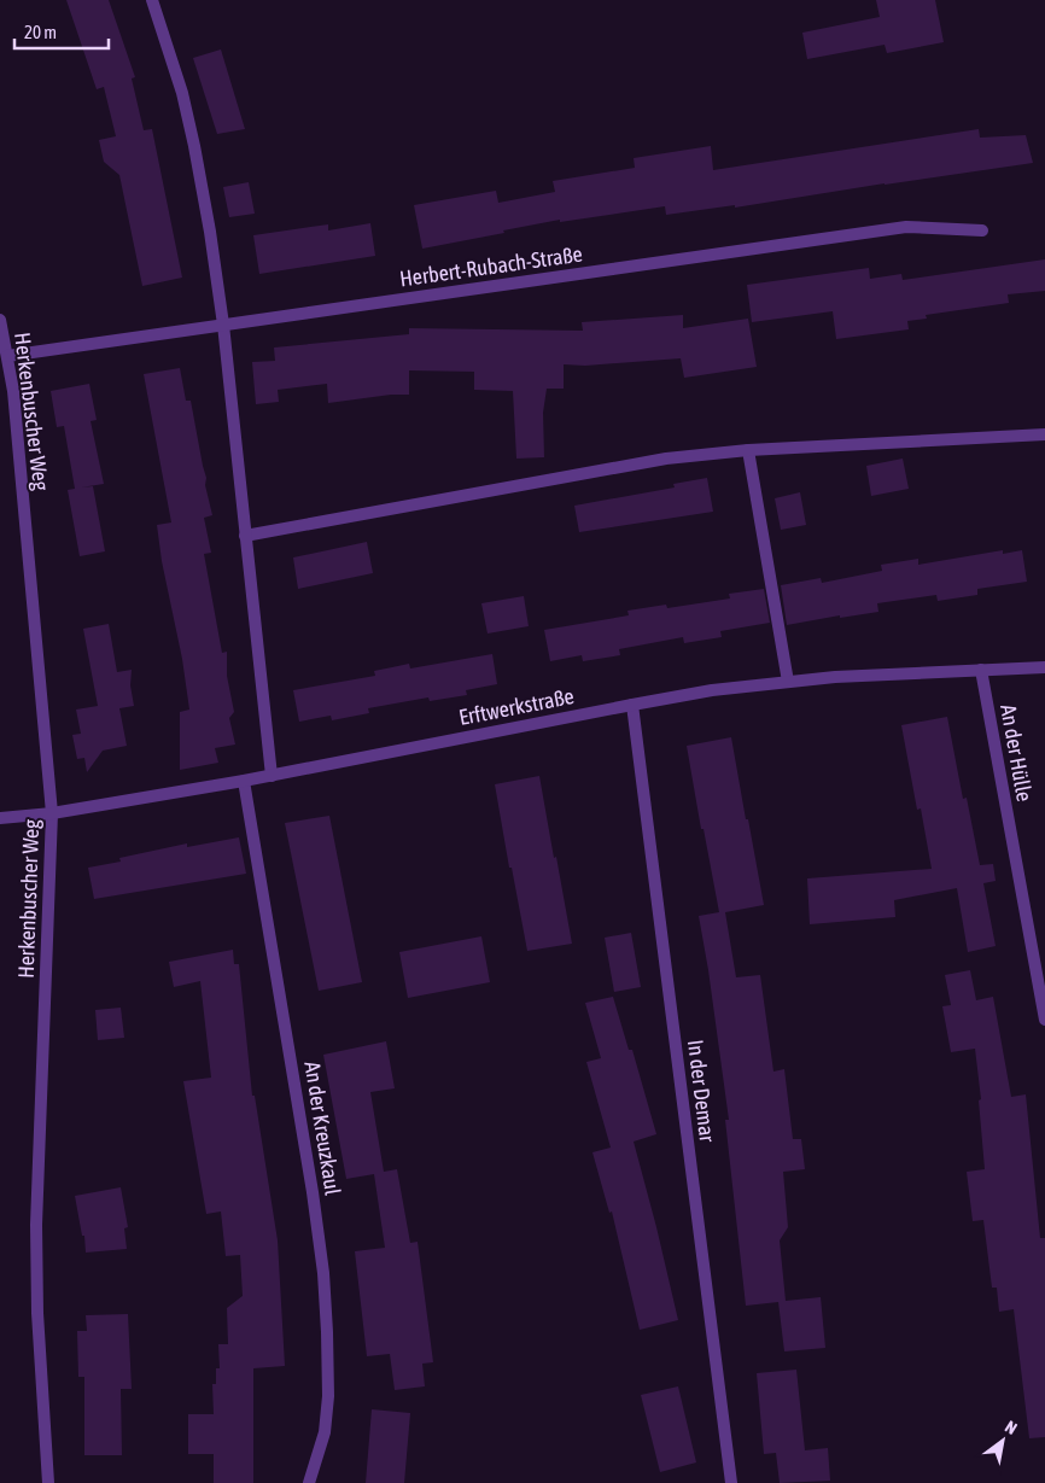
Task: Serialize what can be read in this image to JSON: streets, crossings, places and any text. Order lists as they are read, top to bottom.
{
  "streets": {
    "street": [
      "Herbert-Rubach-Straße",
      "Herkenbuscher Weg",
      "Erftwerkstraße",
      "An der Hülle",
      "In der Demar",
      "An der Kreuzkaul"
    ]
  },
  "crossings": [
    ["Herbert-Rubach-Straße", "Herkenbuscher Weg"],
    ["Herkenbuscher Weg", "Erftwerkstraße"],
    ["Erftwerkstraße", "An der Hülle"],
    ["Erftwerkstraße", "In der Demar"],
    ["Erftwerkstraße", "An der Kreuzkaul"]
  ],
  "scale_bar": "20 m",
  "north": "top right"
}
